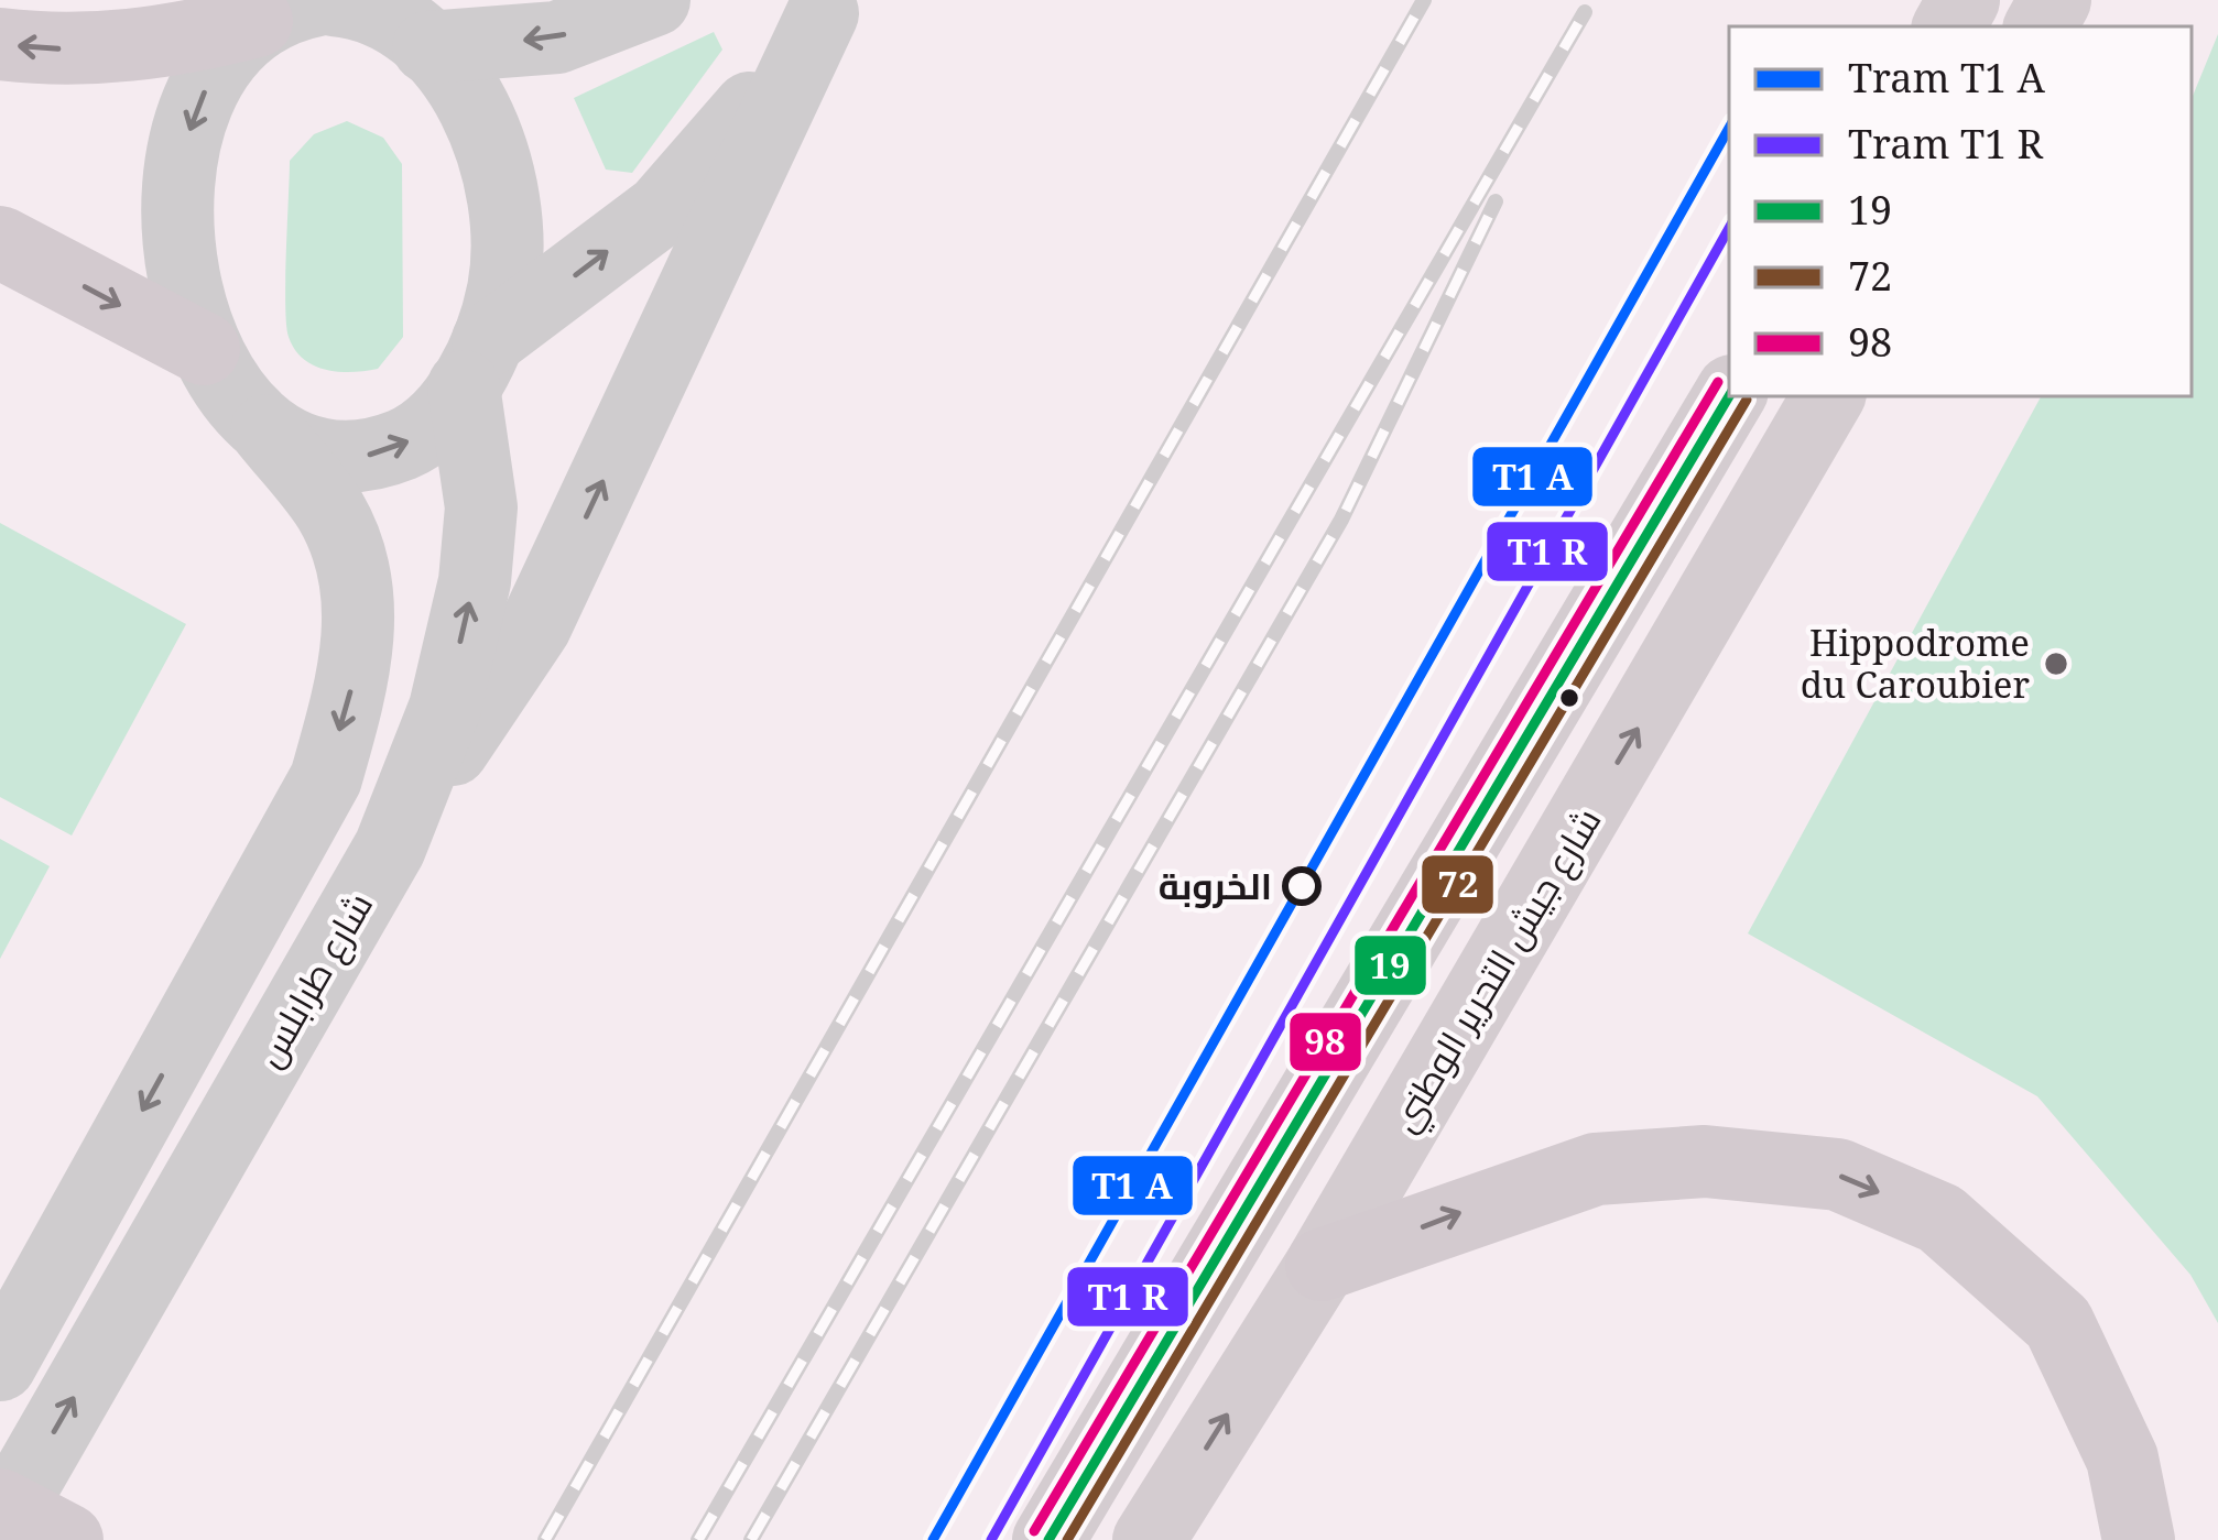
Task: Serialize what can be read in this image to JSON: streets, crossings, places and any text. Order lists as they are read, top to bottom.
{
  "streets": {
    "highway": ["شارع جيش التحرير الوطني"],
    "main road": ["شارع طرابلس"]
  },
  "places": ["Hippodrome du Caroubier", "الخروبة"],
  "lines": ["transit line 98", "transit line 19", "transit line 72"],
  "legend": [
    "Tram T1 A",
    "Tram T1 R",
    "19",
    "72",
    "98"
  ]
}
